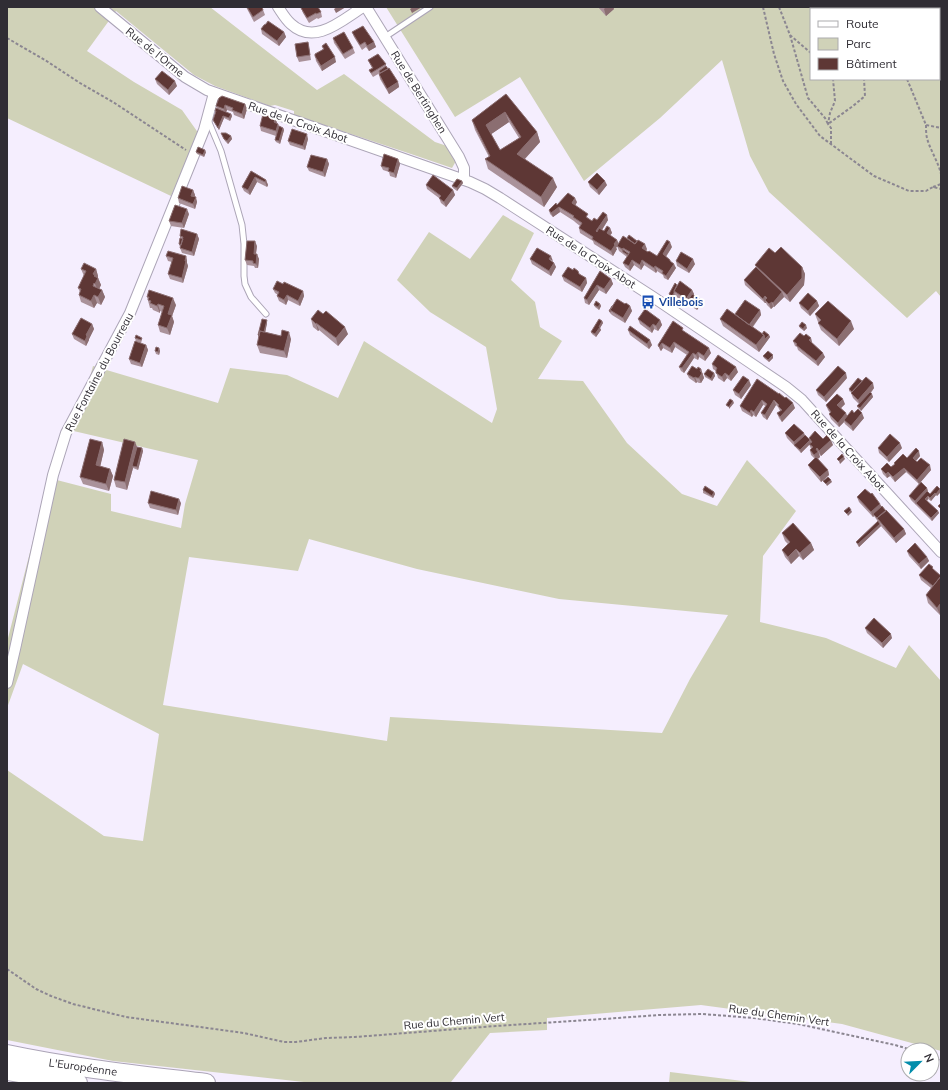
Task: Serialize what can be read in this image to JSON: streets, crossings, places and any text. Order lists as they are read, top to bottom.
{
  "streets": {
    "highway": ["L'Européenne"],
    "street": [
      "Rue de l'Orme",
      "Rue de Bertinghen",
      "Rue de la Croix Abot",
      "Rue Fontaine du Bourreau"
    ],
    "path": ["Rue du Chemin Vert"]
  },
  "crossings": [
    ["Rue de l'Orme", "Rue de la Croix Abot"],
    ["Rue de l'Orme", "Rue Fontaine du Bourreau"],
    ["Rue de Bertinghen", "Rue de la Croix Abot"],
    ["Rue de la Croix Abot", "Rue Fontaine du Bourreau"]
  ],
  "places": {
    "bus stop": ["Villebois"]
  },
  "legend": ["Route", "Parc", "Bâtiment"],
  "north": "top right"
}
